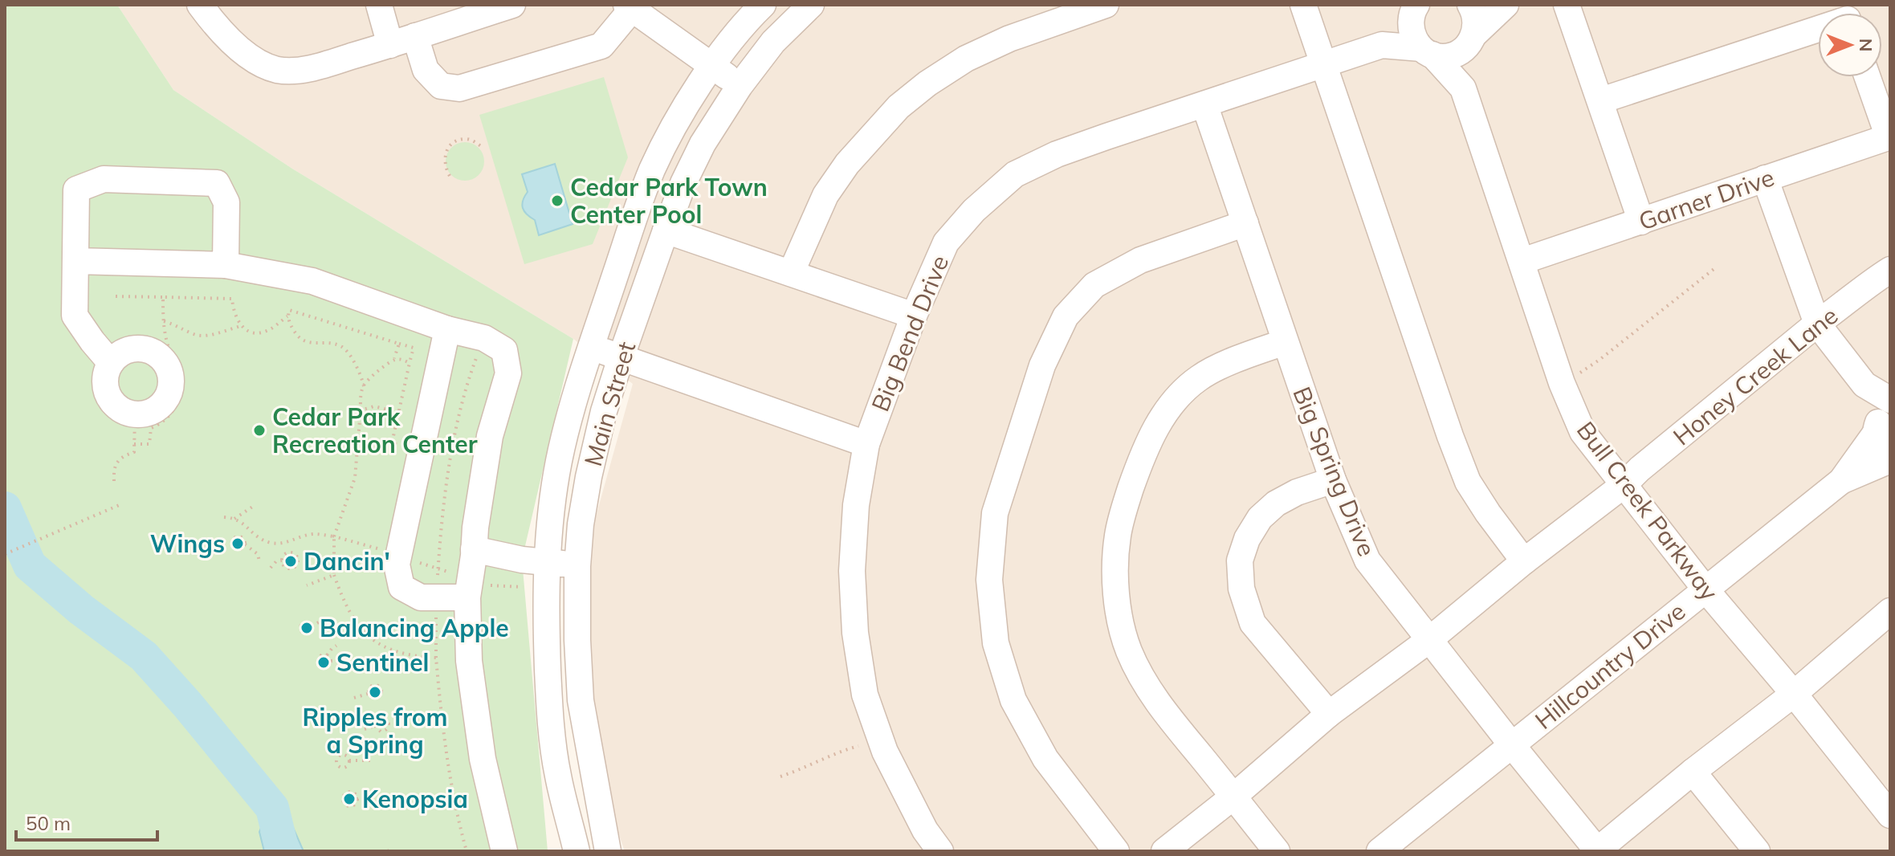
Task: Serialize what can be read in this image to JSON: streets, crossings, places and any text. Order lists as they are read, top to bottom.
{
  "streets": {
    "street": [
      "Garner Drive",
      "Big Bend Drive",
      "Honey Creek Lane",
      "Main Street",
      "Big Spring Drive",
      "Bull Creek Parkway",
      "Hillcountry Drive"
    ]
  },
  "crossings": [
    ["Garner Drive", "Bull Creek Parkway"],
    ["Big Bend Drive", "Big Spring Drive"],
    ["Big Bend Drive", "Bull Creek Parkway"],
    ["Honey Creek Lane", "Big Spring Drive"],
    ["Honey Creek Lane", "Bull Creek Parkway"],
    ["Big Spring Drive", "Hillcountry Drive"],
    ["Bull Creek Parkway", "Hillcountry Drive"]
  ],
  "places": [
    "Cedar Park Town Center Pool",
    "Cedar Park Recreation Center",
    "Wings",
    "Dancin'",
    "Balancing Apple",
    "Sentinel",
    "Ripples from a Spring",
    "Kenopsia"
  ],
  "scale_bar": "50 m",
  "north": "right"
}
